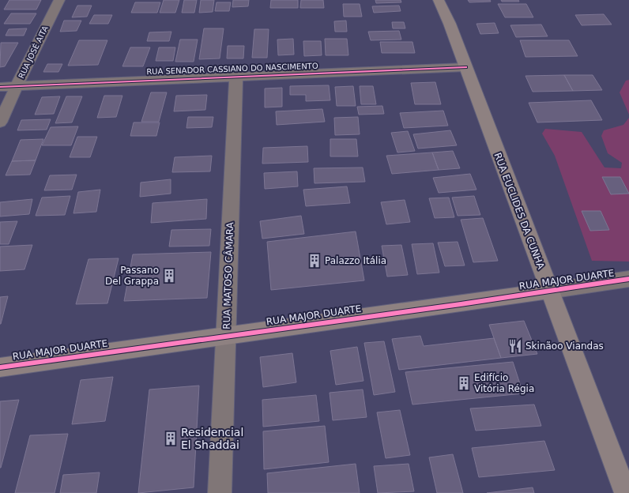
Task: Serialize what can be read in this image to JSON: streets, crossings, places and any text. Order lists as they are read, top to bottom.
{
  "streets": {
    "main road": ["RUA EUCLIDES DA CUNHA", "RUA MAJOR DUARTE"],
    "street": ["RUA JOSÉ AITA", "RUA SENADOR CASSIANO DO NASCIMENTO", "RUA MATOSO CÂMARA"]
  },
  "crossings": [
    ["RUA JOSÉ AITA", "RUA SENADOR CASSIANO DO NASCIMENTO"],
    ["RUA SENADOR CASSIANO DO NASCIMENTO", "RUA EUCLIDES DA CUNHA"],
    ["RUA SENADOR CASSIANO DO NASCIMENTO", "RUA MATOSO CÂMARA"],
    ["RUA EUCLIDES DA CUNHA", "RUA MAJOR DUARTE"],
    ["RUA MATOSO CÂMARA", "RUA MAJOR DUARTE"]
  ],
  "places": {
    "building": [
      "Palazzo Itália",
      "Passano Del Grappa",
      "Edifício Vitória Régia",
      "Residencial El Shaddai"
    ],
    "restaurant": ["Skinãoo Viandas"]
  }
}
